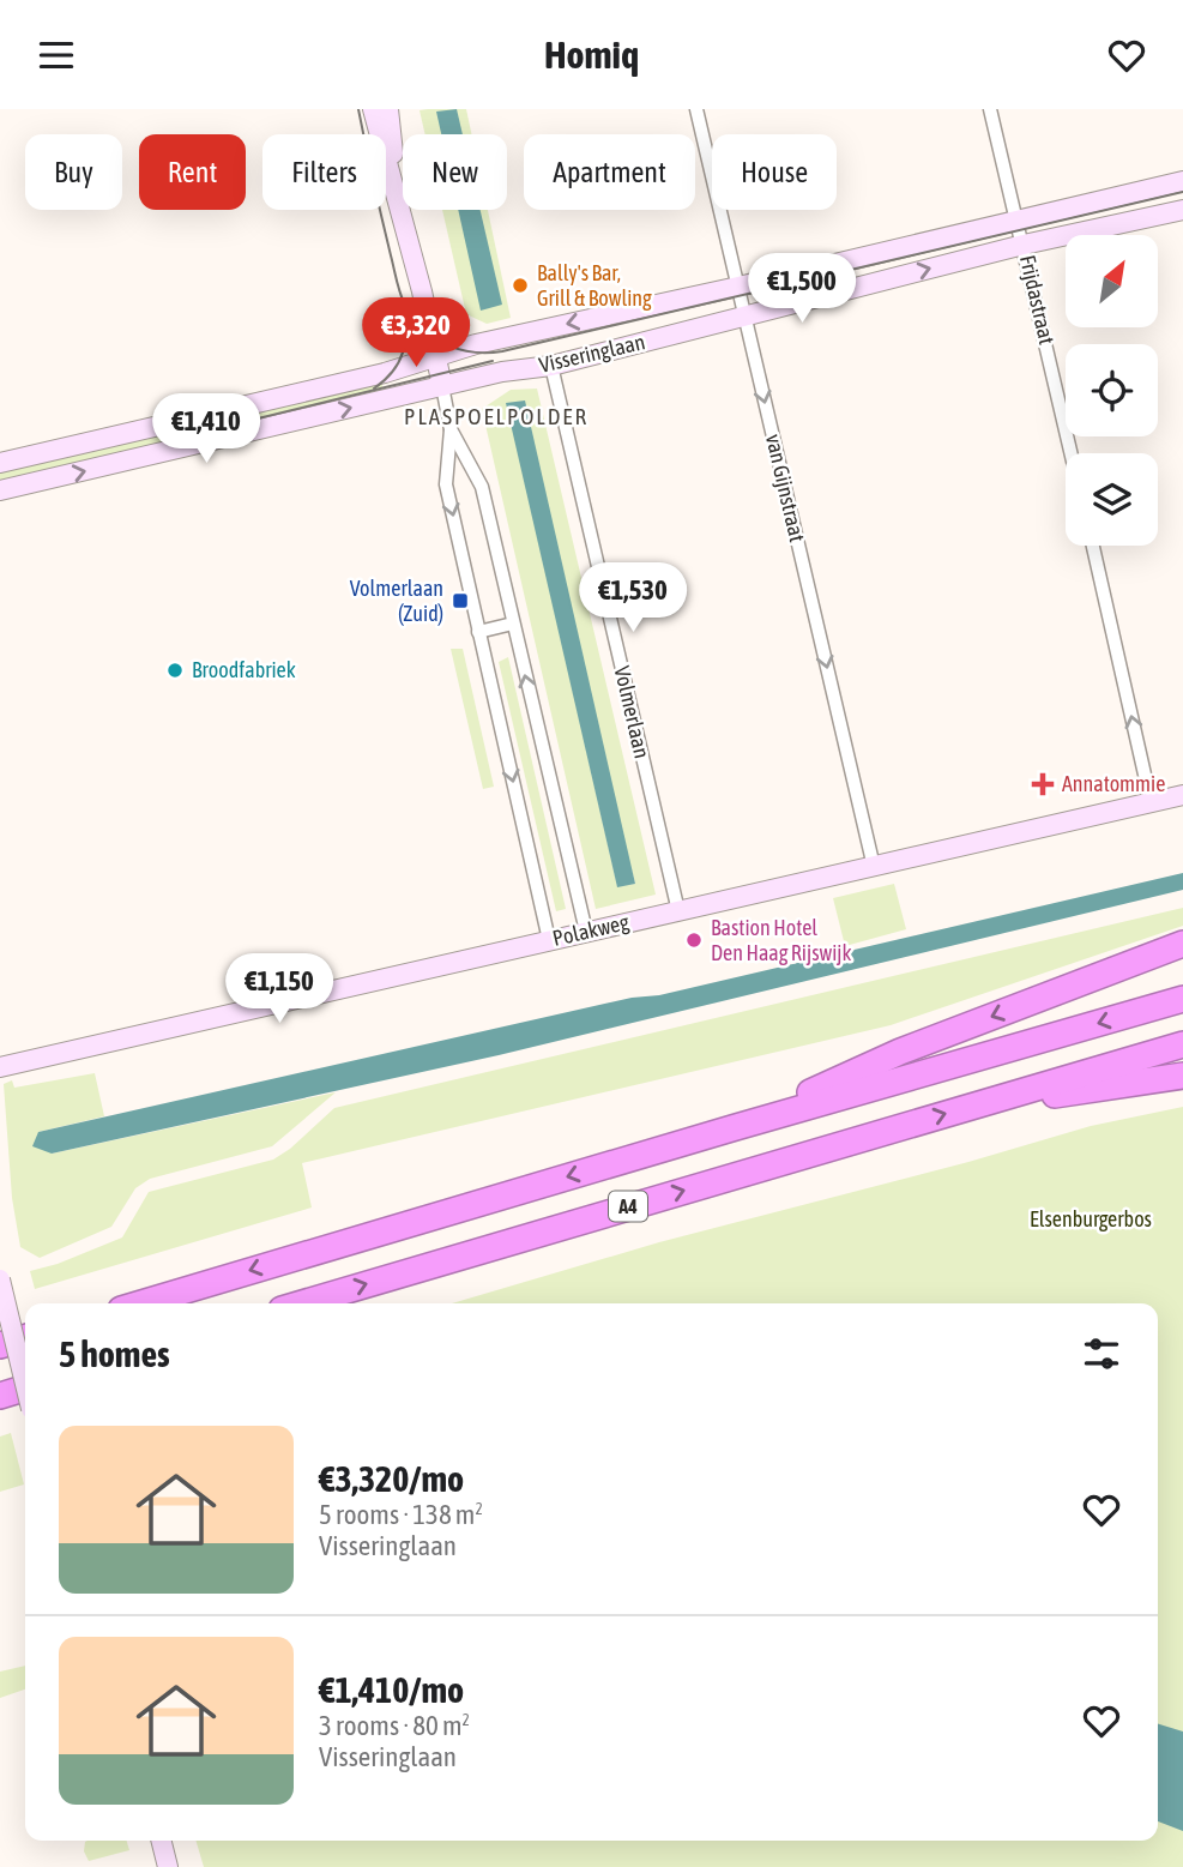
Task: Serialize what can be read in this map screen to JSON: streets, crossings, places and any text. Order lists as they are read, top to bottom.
{
  "streets": {
    "highway": ["A4"],
    "street": [
      "Frijdastraat",
      "Visseringlaan",
      "van Gijnstraat",
      "Volmerlaan",
      "Polakweg"
    ]
  },
  "crossings": [
    ["Frijdastraat", "Visseringlaan"],
    ["Visseringlaan", "van Gijnstraat"],
    ["Visseringlaan", "Volmerlaan"],
    ["van Gijnstraat", "Polakweg"],
    ["Volmerlaan", "Polakweg"]
  ],
  "one_way": ["van Gijnstraat"],
  "districts": ["PLASPOELPOLDER"],
  "parks": ["Elsenburgerbos"],
  "places": {
    "other": ["Bally's Bar, Grill & Bowling", "Broodfabriek", "Bastion Hotel Den Haag Rijswijk"],
    "transit": ["Volmerlaan (Zuid)"],
    "health": ["Annatommie"]
  },
  "north": "top right",
  "page": {
    "header": "Homiq",
    "chip": [
      "Buy",
      "Rent",
      "Filters",
      "New",
      "Apartment",
      "House"
    ],
    "price": [
      "€1,500",
      "€3,320",
      "€1,410",
      "€1,530",
      "€1,150"
    ],
    "heading": "5 homes",
    "list": [
      {
        "name": "€3,320/mo",
        "note": "5 rooms · 138 m² · Visseringlaan"
      },
      {
        "name": "€1,410/mo",
        "note": "3 rooms · 80 m² · Visseringlaan"
      }
    ]
  }
}
